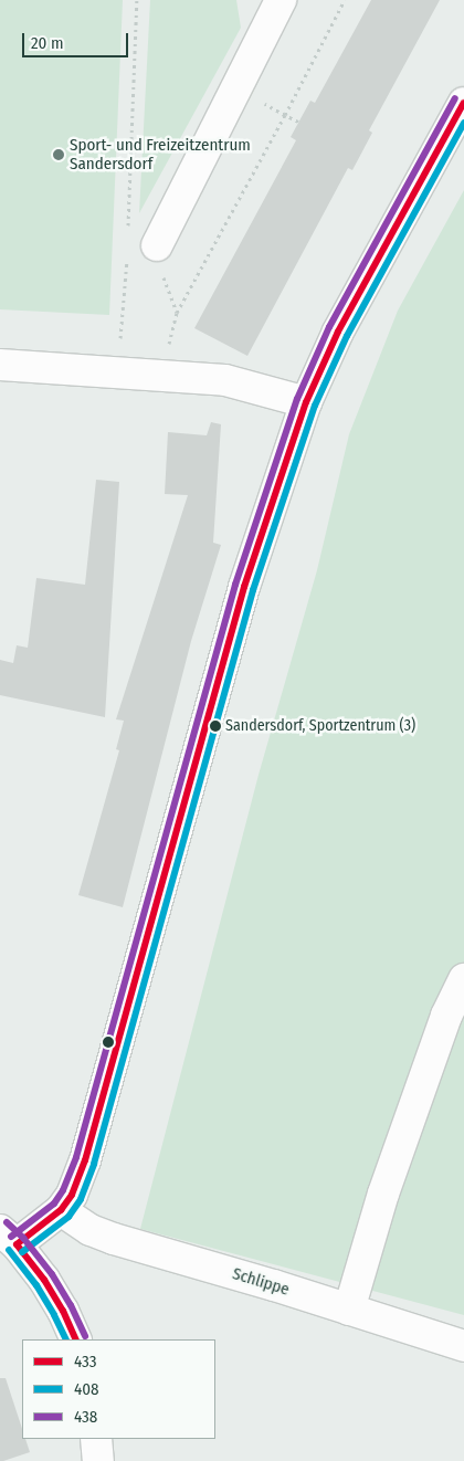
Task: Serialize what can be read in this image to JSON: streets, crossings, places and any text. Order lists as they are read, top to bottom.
{
  "streets": {
    "street": ["Schlippe"]
  },
  "places": ["Sport- und Freizeitzentrum Sandersdorf", "Sandersdorf, Sportzentrum (3)"],
  "lines": ["transit line 438", "transit line 433", "transit line 408"],
  "legend": ["433", "408", "438"],
  "scale_bar": "20 m"
}
